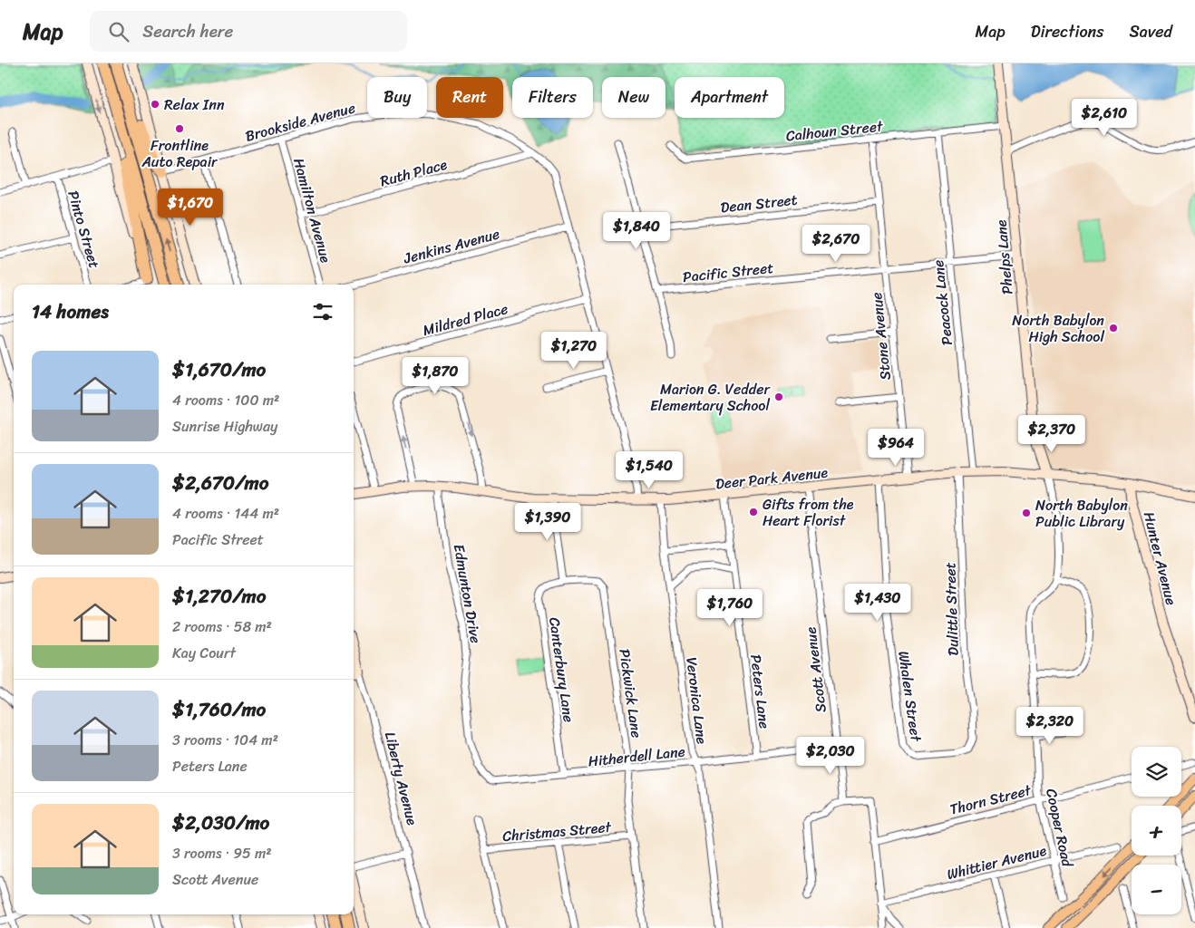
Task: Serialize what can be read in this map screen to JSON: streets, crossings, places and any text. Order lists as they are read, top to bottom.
{
  "streets": {
    "main road": ["Phelps Lane", "Deer Park Avenue", "Hunter Avenue"],
    "street": [
      "Brookside Avenue",
      "Calhoun Street",
      "Ruth Place",
      "Dean Street",
      "Hamilton Avenue",
      "Pinto Street",
      "Jenkins Avenue",
      "Pacific Street",
      "Peacock Lane",
      "Mildred Place",
      "Stone Avenue",
      "Edmunton Drive",
      "Dulittle Street",
      "Canterbury Lane",
      "Scott Avenue",
      "Peters Lane",
      "Pickwick Lane",
      "Whalen Street",
      "Veronica Lane",
      "Hitherdell Lane",
      "Liberty Avenue",
      "Thorn Street",
      "Cooper Road",
      "Christmas Street",
      "Whittier Avenue"
    ]
  },
  "crossings": [
    ["Brookside Avenue", "Ruth Place"],
    ["Brookside Avenue", "Hamilton Avenue"],
    ["Brookside Avenue", "Jenkins Avenue"],
    ["Brookside Avenue", "Mildred Place"],
    ["Brookside Avenue", "Deer Park Avenue"],
    ["Calhoun Street", "Phelps Lane"],
    ["Calhoun Street", "Peacock Lane"],
    ["Calhoun Street", "Stone Avenue"],
    ["Ruth Place", "Hamilton Avenue"],
    ["Dean Street", "Stone Avenue"],
    ["Phelps Lane", "Pacific Street"],
    ["Phelps Lane", "Deer Park Avenue"],
    ["Pacific Street", "Peacock Lane"],
    ["Pacific Street", "Stone Avenue"],
    ["Peacock Lane", "Deer Park Avenue"],
    ["Stone Avenue", "Deer Park Avenue"],
    ["Deer Park Avenue", "Hunter Avenue"],
    ["Deer Park Avenue", "Edmunton Drive"],
    ["Deer Park Avenue", "Dulittle Street"],
    ["Deer Park Avenue", "Scott Avenue"],
    ["Deer Park Avenue", "Peters Lane"],
    ["Deer Park Avenue", "Whalen Street"],
    ["Deer Park Avenue", "Veronica Lane"],
    ["Edmunton Drive", "Hitherdell Lane"],
    ["Dulittle Street", "Whalen Street"],
    ["Canterbury Lane", "Pickwick Lane"],
    ["Canterbury Lane", "Hitherdell Lane"],
    ["Scott Avenue", "Hitherdell Lane"],
    ["Peters Lane", "Hitherdell Lane"],
    ["Pickwick Lane", "Hitherdell Lane"],
    ["Pickwick Lane", "Christmas Street"],
    ["Veronica Lane", "Hitherdell Lane"],
    ["Thorn Street", "Cooper Road"],
    ["Cooper Road", "Whittier Avenue"]
  ],
  "places": [
    "Relax Inn",
    "Frontline Auto Repair",
    "North Babylon High School",
    "Marion G. Vedder Elementary School",
    "Gifts from the Heart Florist",
    "North Babylon Public Library"
  ],
  "page": {
    "header": "Map",
    "search": "Search here",
    "nav": ["Map", "Directions", "Saved"],
    "chip": [
      "Buy",
      "Rent",
      "Filters",
      "New",
      "Apartment"
    ],
    "price": [
      "$2,610",
      "$1,670",
      "$1,840",
      "$2,670",
      "$1,270",
      "$1,870",
      "$2,370",
      "$964",
      "$1,540",
      "$1,390",
      "$1,430",
      "$1,760",
      "$2,320",
      "$2,030"
    ],
    "heading": "14 homes",
    "list": [
      {
        "name": "$1,670/mo",
        "note": "4 rooms · 100 m² · Sunrise Highway"
      },
      {
        "name": "$2,670/mo",
        "note": "4 rooms · 144 m² · Pacific Street"
      },
      {
        "name": "$1,270/mo",
        "note": "2 rooms · 58 m² · Kay Court"
      },
      {
        "name": "$1,760/mo",
        "note": "3 rooms · 104 m² · Peters Lane"
      },
      {
        "name": "$2,030/mo",
        "note": "3 rooms · 95 m² · Scott Avenue"
      }
    ],
    "map_buttons": ["+", "−"]
  }
}
